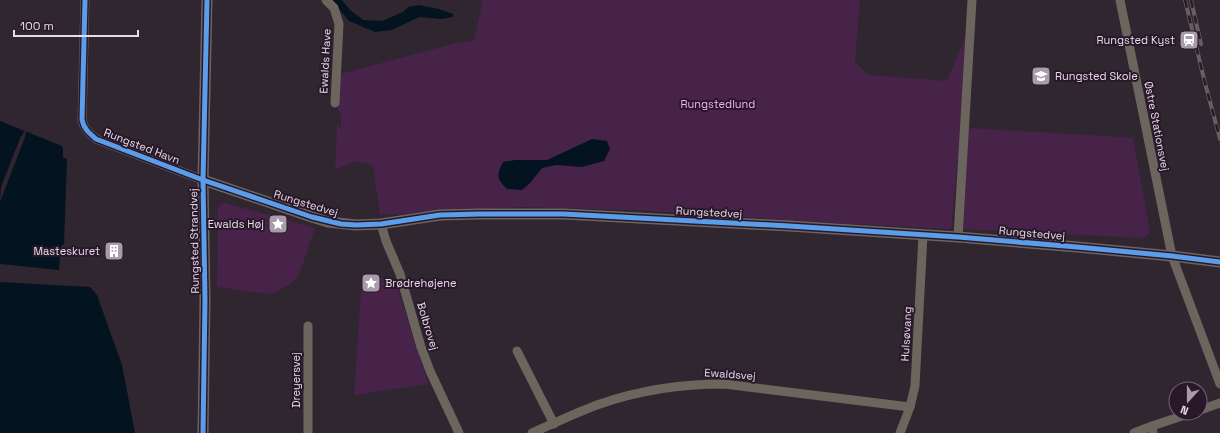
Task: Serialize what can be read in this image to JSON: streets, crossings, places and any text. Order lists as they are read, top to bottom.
{
  "streets": {
    "main road": ["Rungstedvej", "Rungsted Strandvej"],
    "street": [
      "Ewalds Have",
      "Østre Stationsvej",
      "Rungsted Havn",
      "Bolbrovej",
      "Hulsøvang",
      "Ewaldsvej",
      "Dreyersvej"
    ]
  },
  "crossings": [
    ["Østre Stationsvej", "Rungstedvej"],
    ["Rungsted Havn", "Rungstedvej"],
    ["Rungsted Havn", "Rungsted Strandvej"],
    ["Rungstedvej", "Rungsted Strandvej"],
    ["Rungstedvej", "Bolbrovej"],
    ["Rungstedvej", "Hulsøvang"],
    ["Hulsøvang", "Ewaldsvej"]
  ],
  "parks": ["Rungstedlund"],
  "places": {
    "station": ["Rungsted Kyst"],
    "school or university": ["Rungsted Skole"],
    "place": ["Ewalds Høj", "Brødrehøjene"],
    "building": ["Masteskuret"]
  },
  "scale_bar": "100 m",
  "north": "bottom"
}
